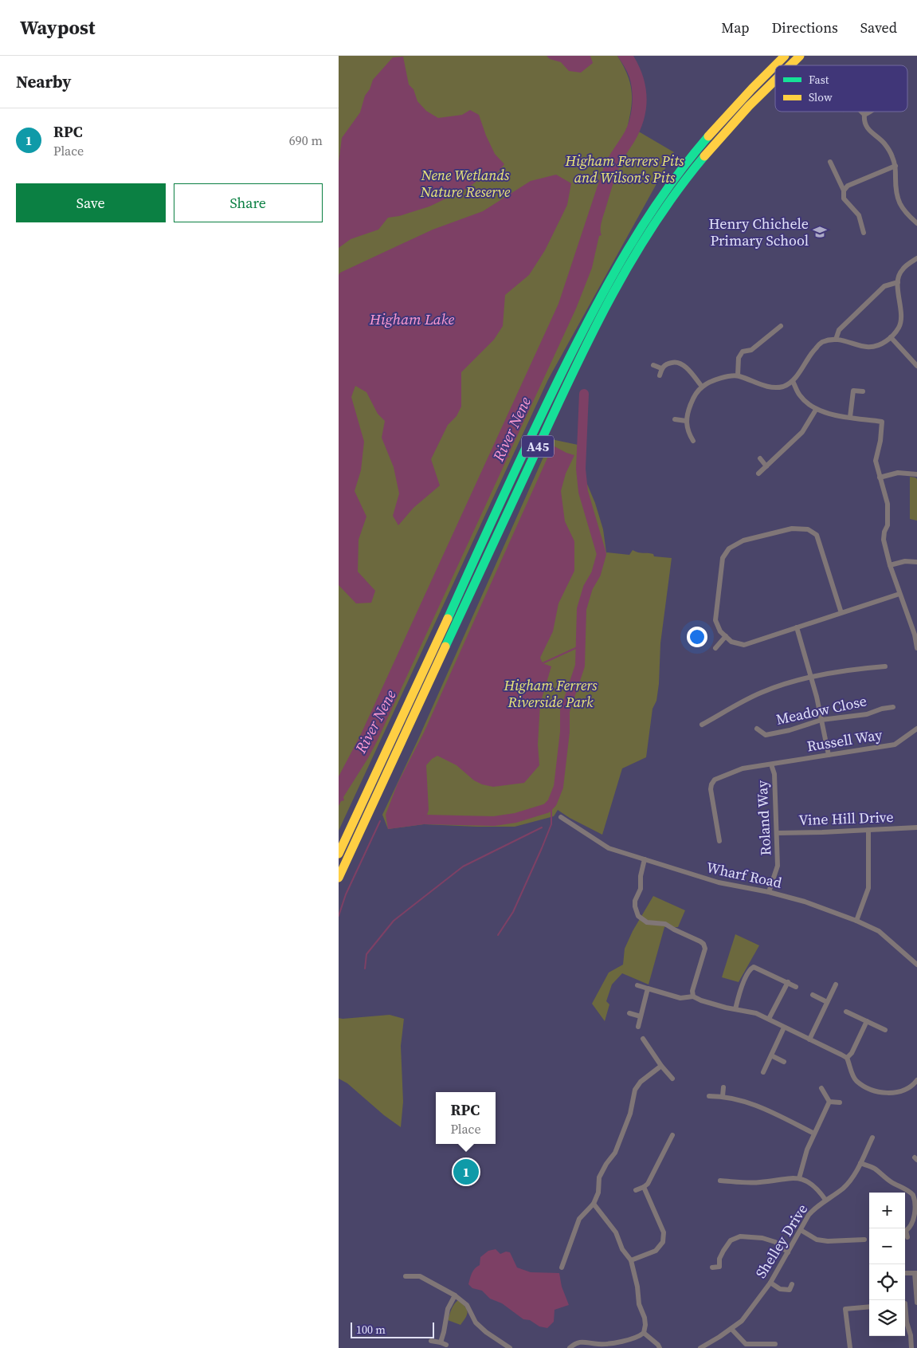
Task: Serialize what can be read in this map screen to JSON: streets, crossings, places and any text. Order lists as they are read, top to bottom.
{
  "streets": {
    "highway": ["A45"],
    "street": [
      "Meadow Close",
      "Russell Way",
      "Roland Way",
      "Vine Hill Drive",
      "Wharf Road",
      "Shelley Drive"
    ]
  },
  "crossings": [
    ["Russell Way", "Roland Way"],
    ["Roland Way", "Vine Hill Drive"],
    ["Roland Way", "Wharf Road"]
  ],
  "water": ["Higham Lake", "River Nene"],
  "parks": ["Higham Ferrers Pits and Wilson's Pits", "Nene Wetlands Nature Reserve", "Higham Ferrers Riverside Park"],
  "places": {
    "school or university": ["Henry Chichele Primary School"]
  },
  "legend": ["Fast", "Slow"],
  "scale_bar": "100 m",
  "page": {
    "header": "Waypost",
    "nav": ["Map", "Directions", "Saved"],
    "heading": "Nearby",
    "list": [
      {
        "mark": "1",
        "name": "RPC",
        "note": "Place",
        "value": "690 m"
      }
    ],
    "buttons": ["Save", "Share"],
    "popup": ["RPC", "Place"],
    "pins": "1",
    "map_buttons": ["+", "−"],
    "scale": "100 m"
  }
}
